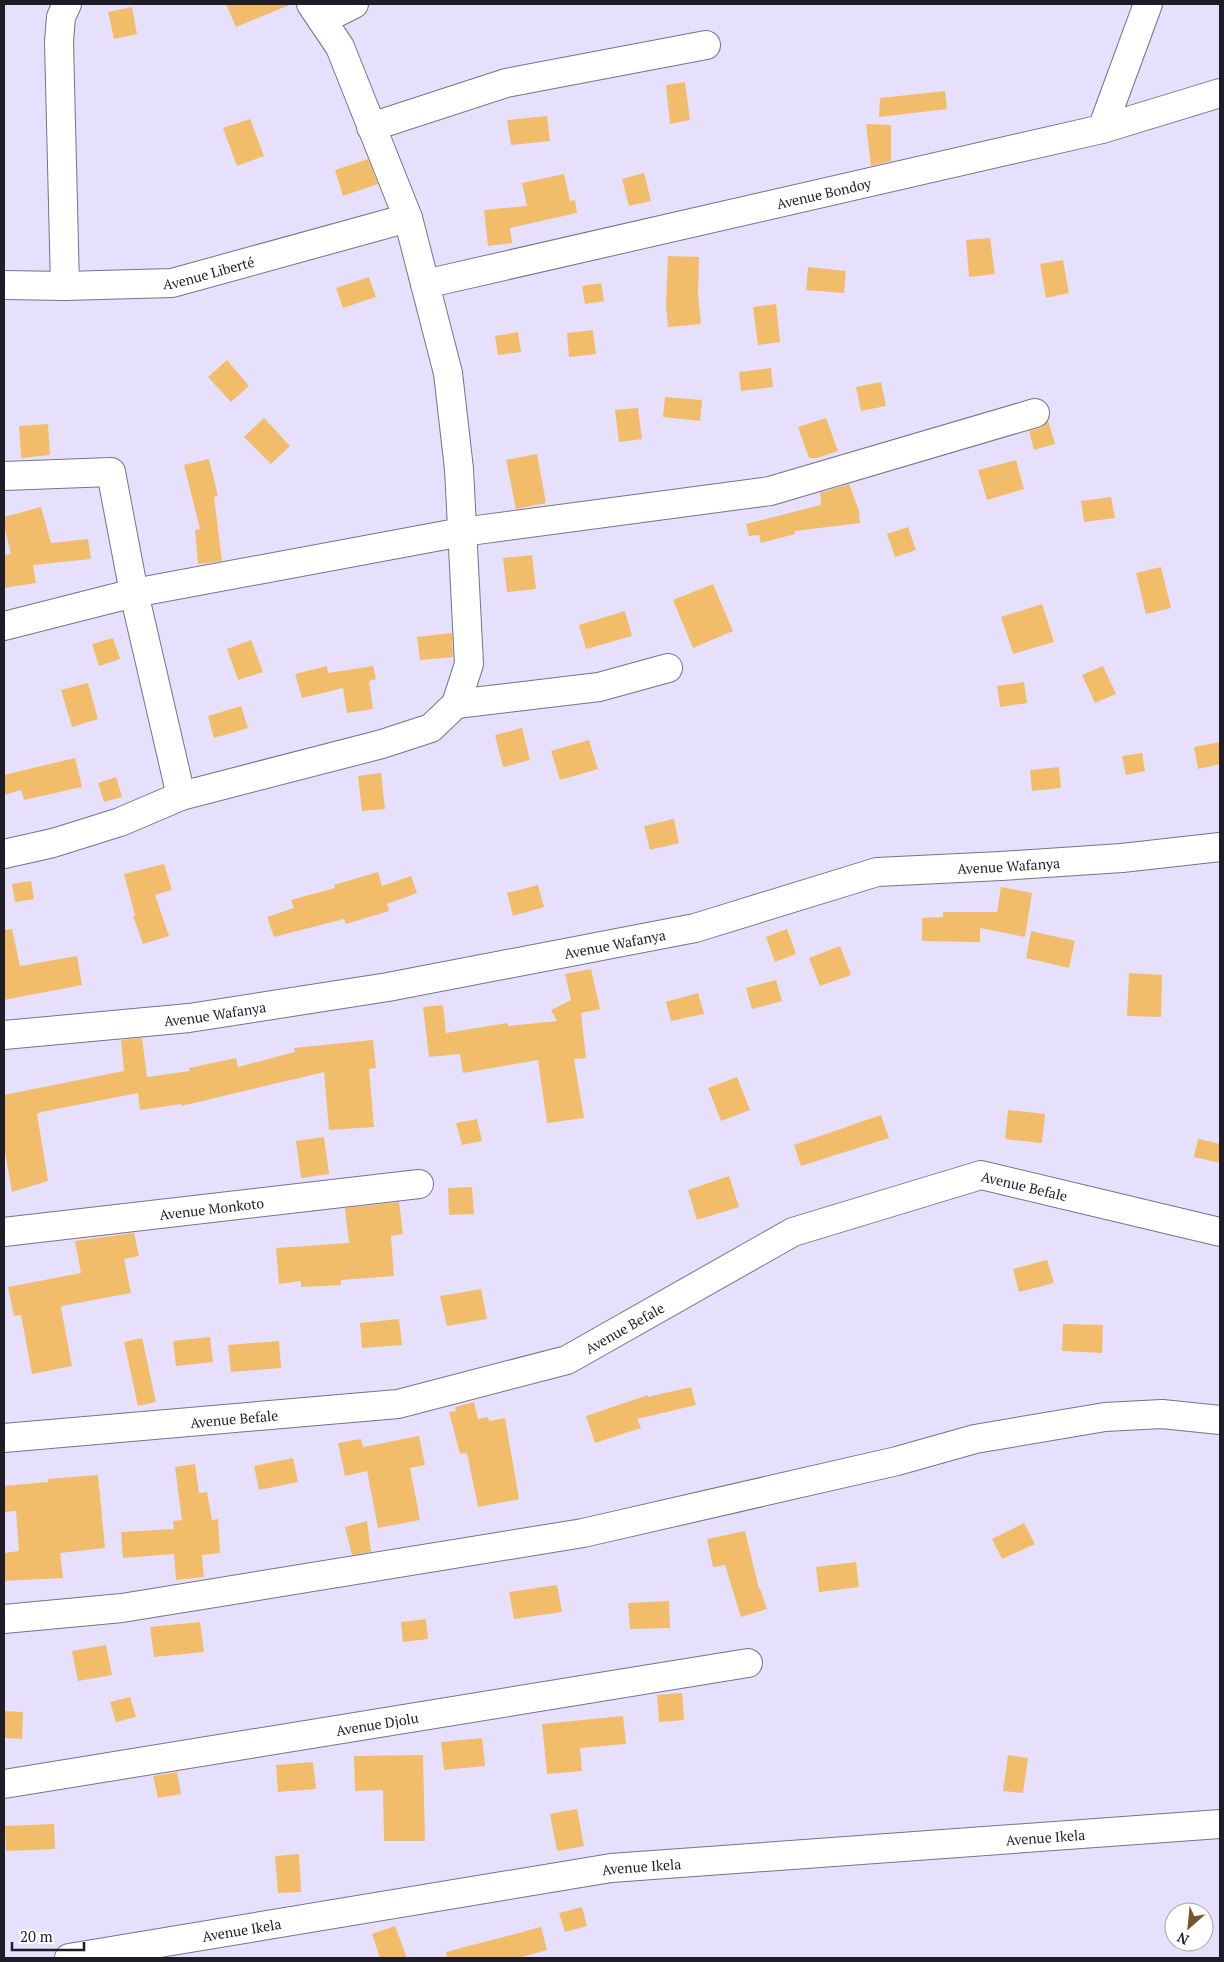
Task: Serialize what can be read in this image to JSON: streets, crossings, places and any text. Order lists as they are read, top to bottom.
{
  "streets": {
    "street": [
      "Avenue Bondoy",
      "Avenue Liberté",
      "Avenue Wafanya",
      "Avenue Befale",
      "Avenue Monkoto",
      "Avenue Djolu",
      "Avenue Ikela"
    ]
  },
  "scale_bar": "20 m",
  "north": "bottom left"
}
